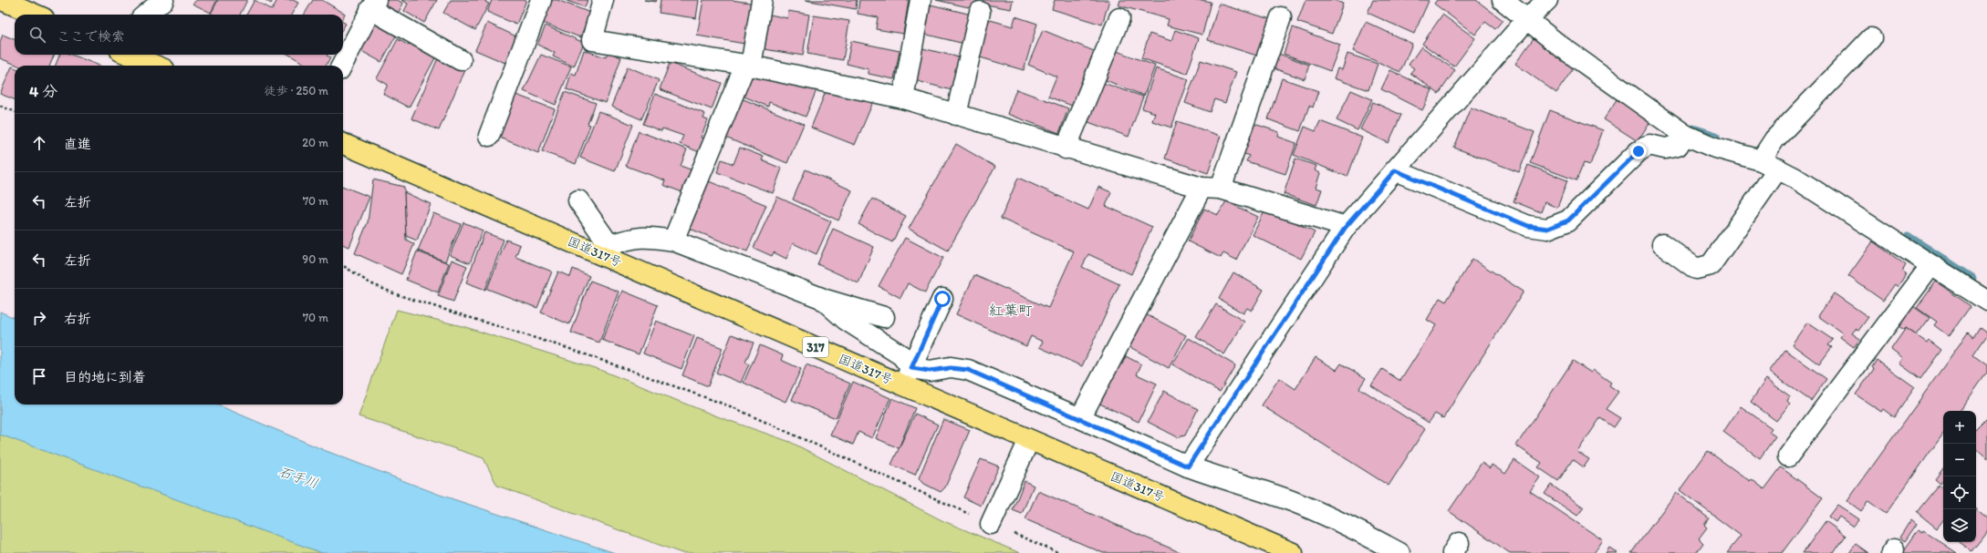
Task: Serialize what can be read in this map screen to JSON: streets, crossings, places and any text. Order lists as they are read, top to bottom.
{
  "streets": {
    "highway": ["国道317号", "317"]
  },
  "districts": ["紅葉町"],
  "water": ["石手川"],
  "page": {
    "search": "ここで検索",
    "heading": ["4 分", "徒歩 · 250 m"],
    "list": [
      ["直進", "20 m"],
      ["左折", "70 m"],
      ["左折", "90 m"],
      ["右折", "70 m"],
      "目的地に到着"
    ],
    "map_buttons": ["+", "−"]
  }
}
